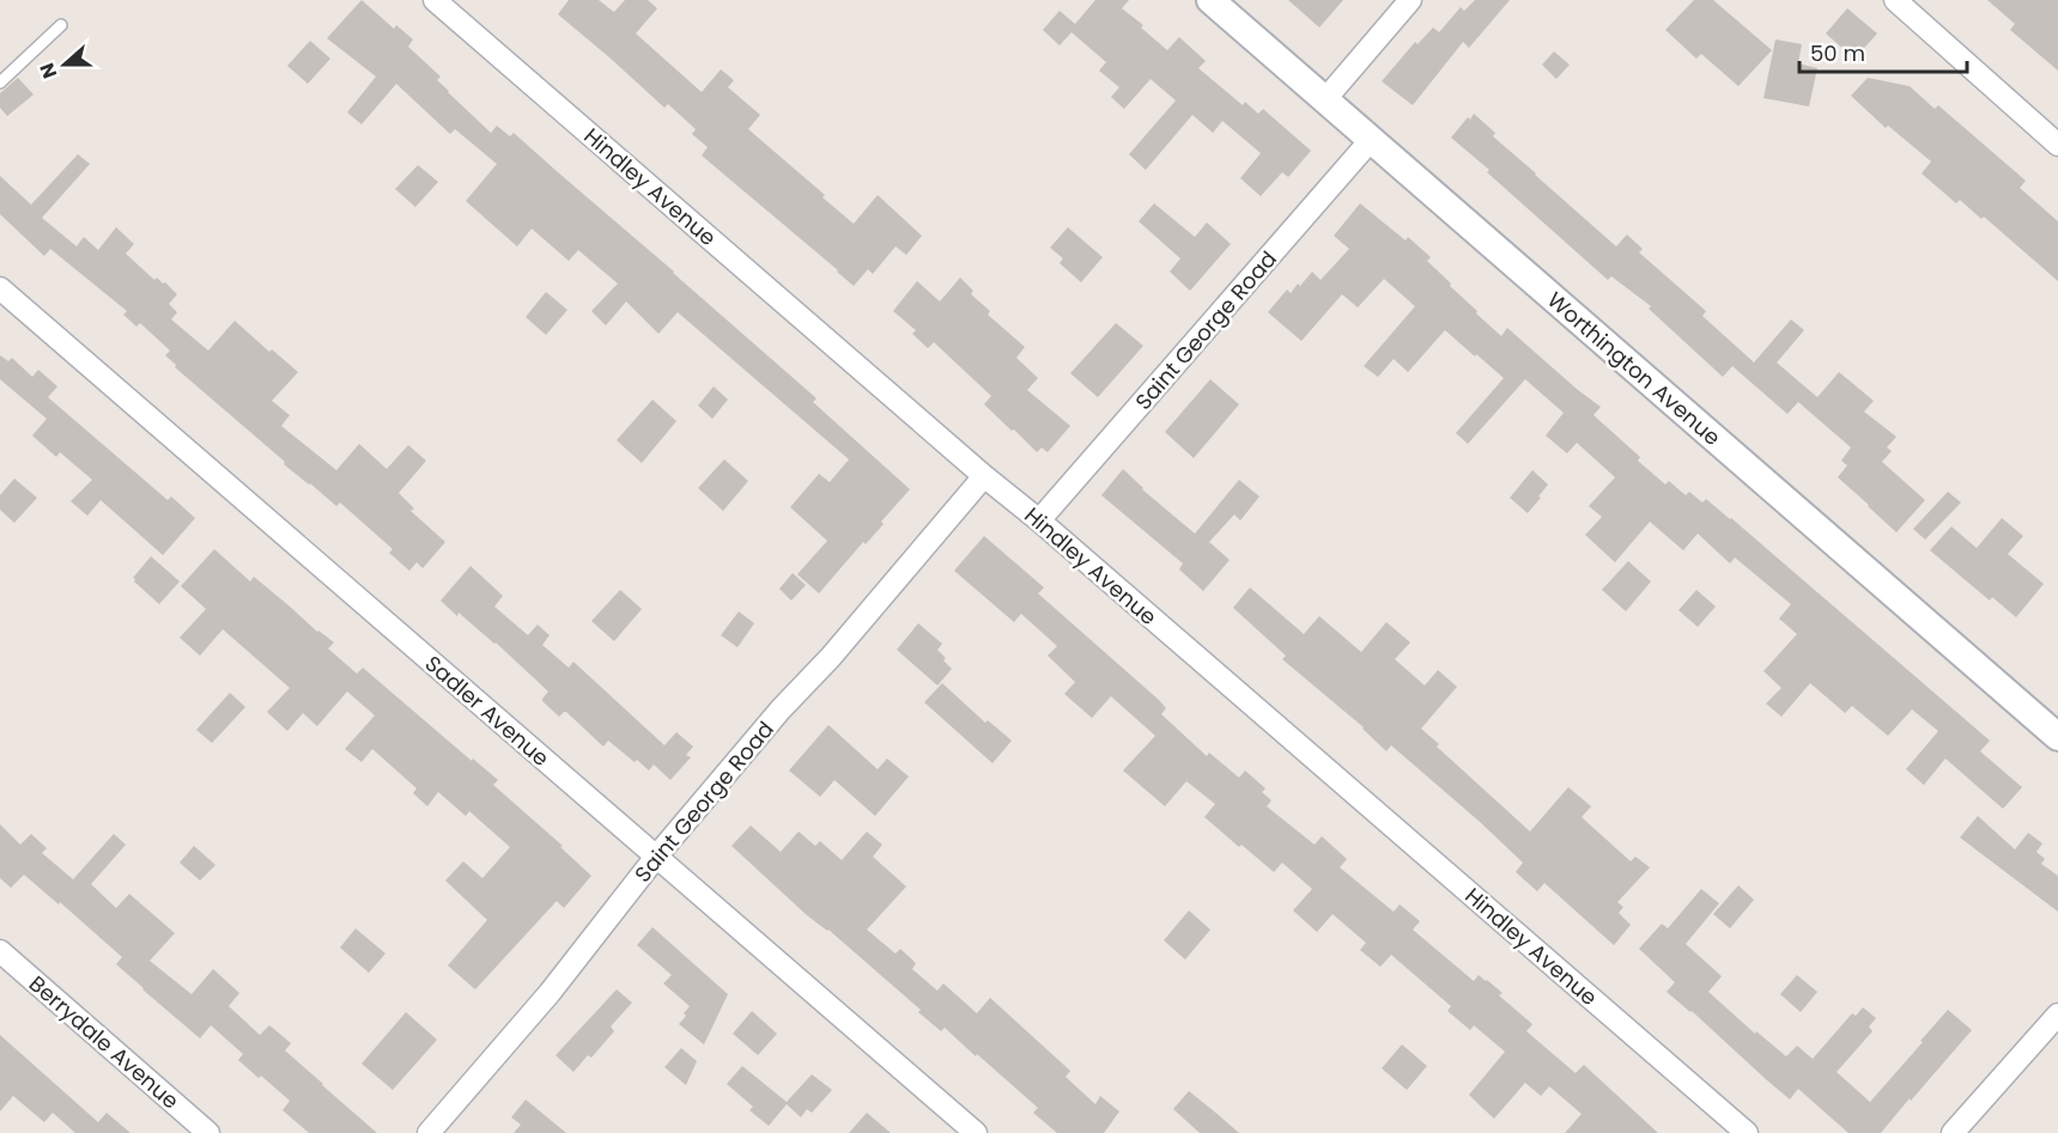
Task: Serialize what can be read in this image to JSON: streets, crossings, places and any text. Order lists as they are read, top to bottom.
{
  "streets": {
    "street": [
      "Hindley Avenue",
      "Saint George Road",
      "Worthington Avenue",
      "Sadler Avenue",
      "Berrydale Avenue"
    ]
  },
  "crossings": [
    ["Hindley Avenue", "Saint George Road"],
    ["Saint George Road", "Worthington Avenue"],
    ["Saint George Road", "Sadler Avenue"]
  ],
  "scale_bar": "50 m",
  "north": "left"
}
